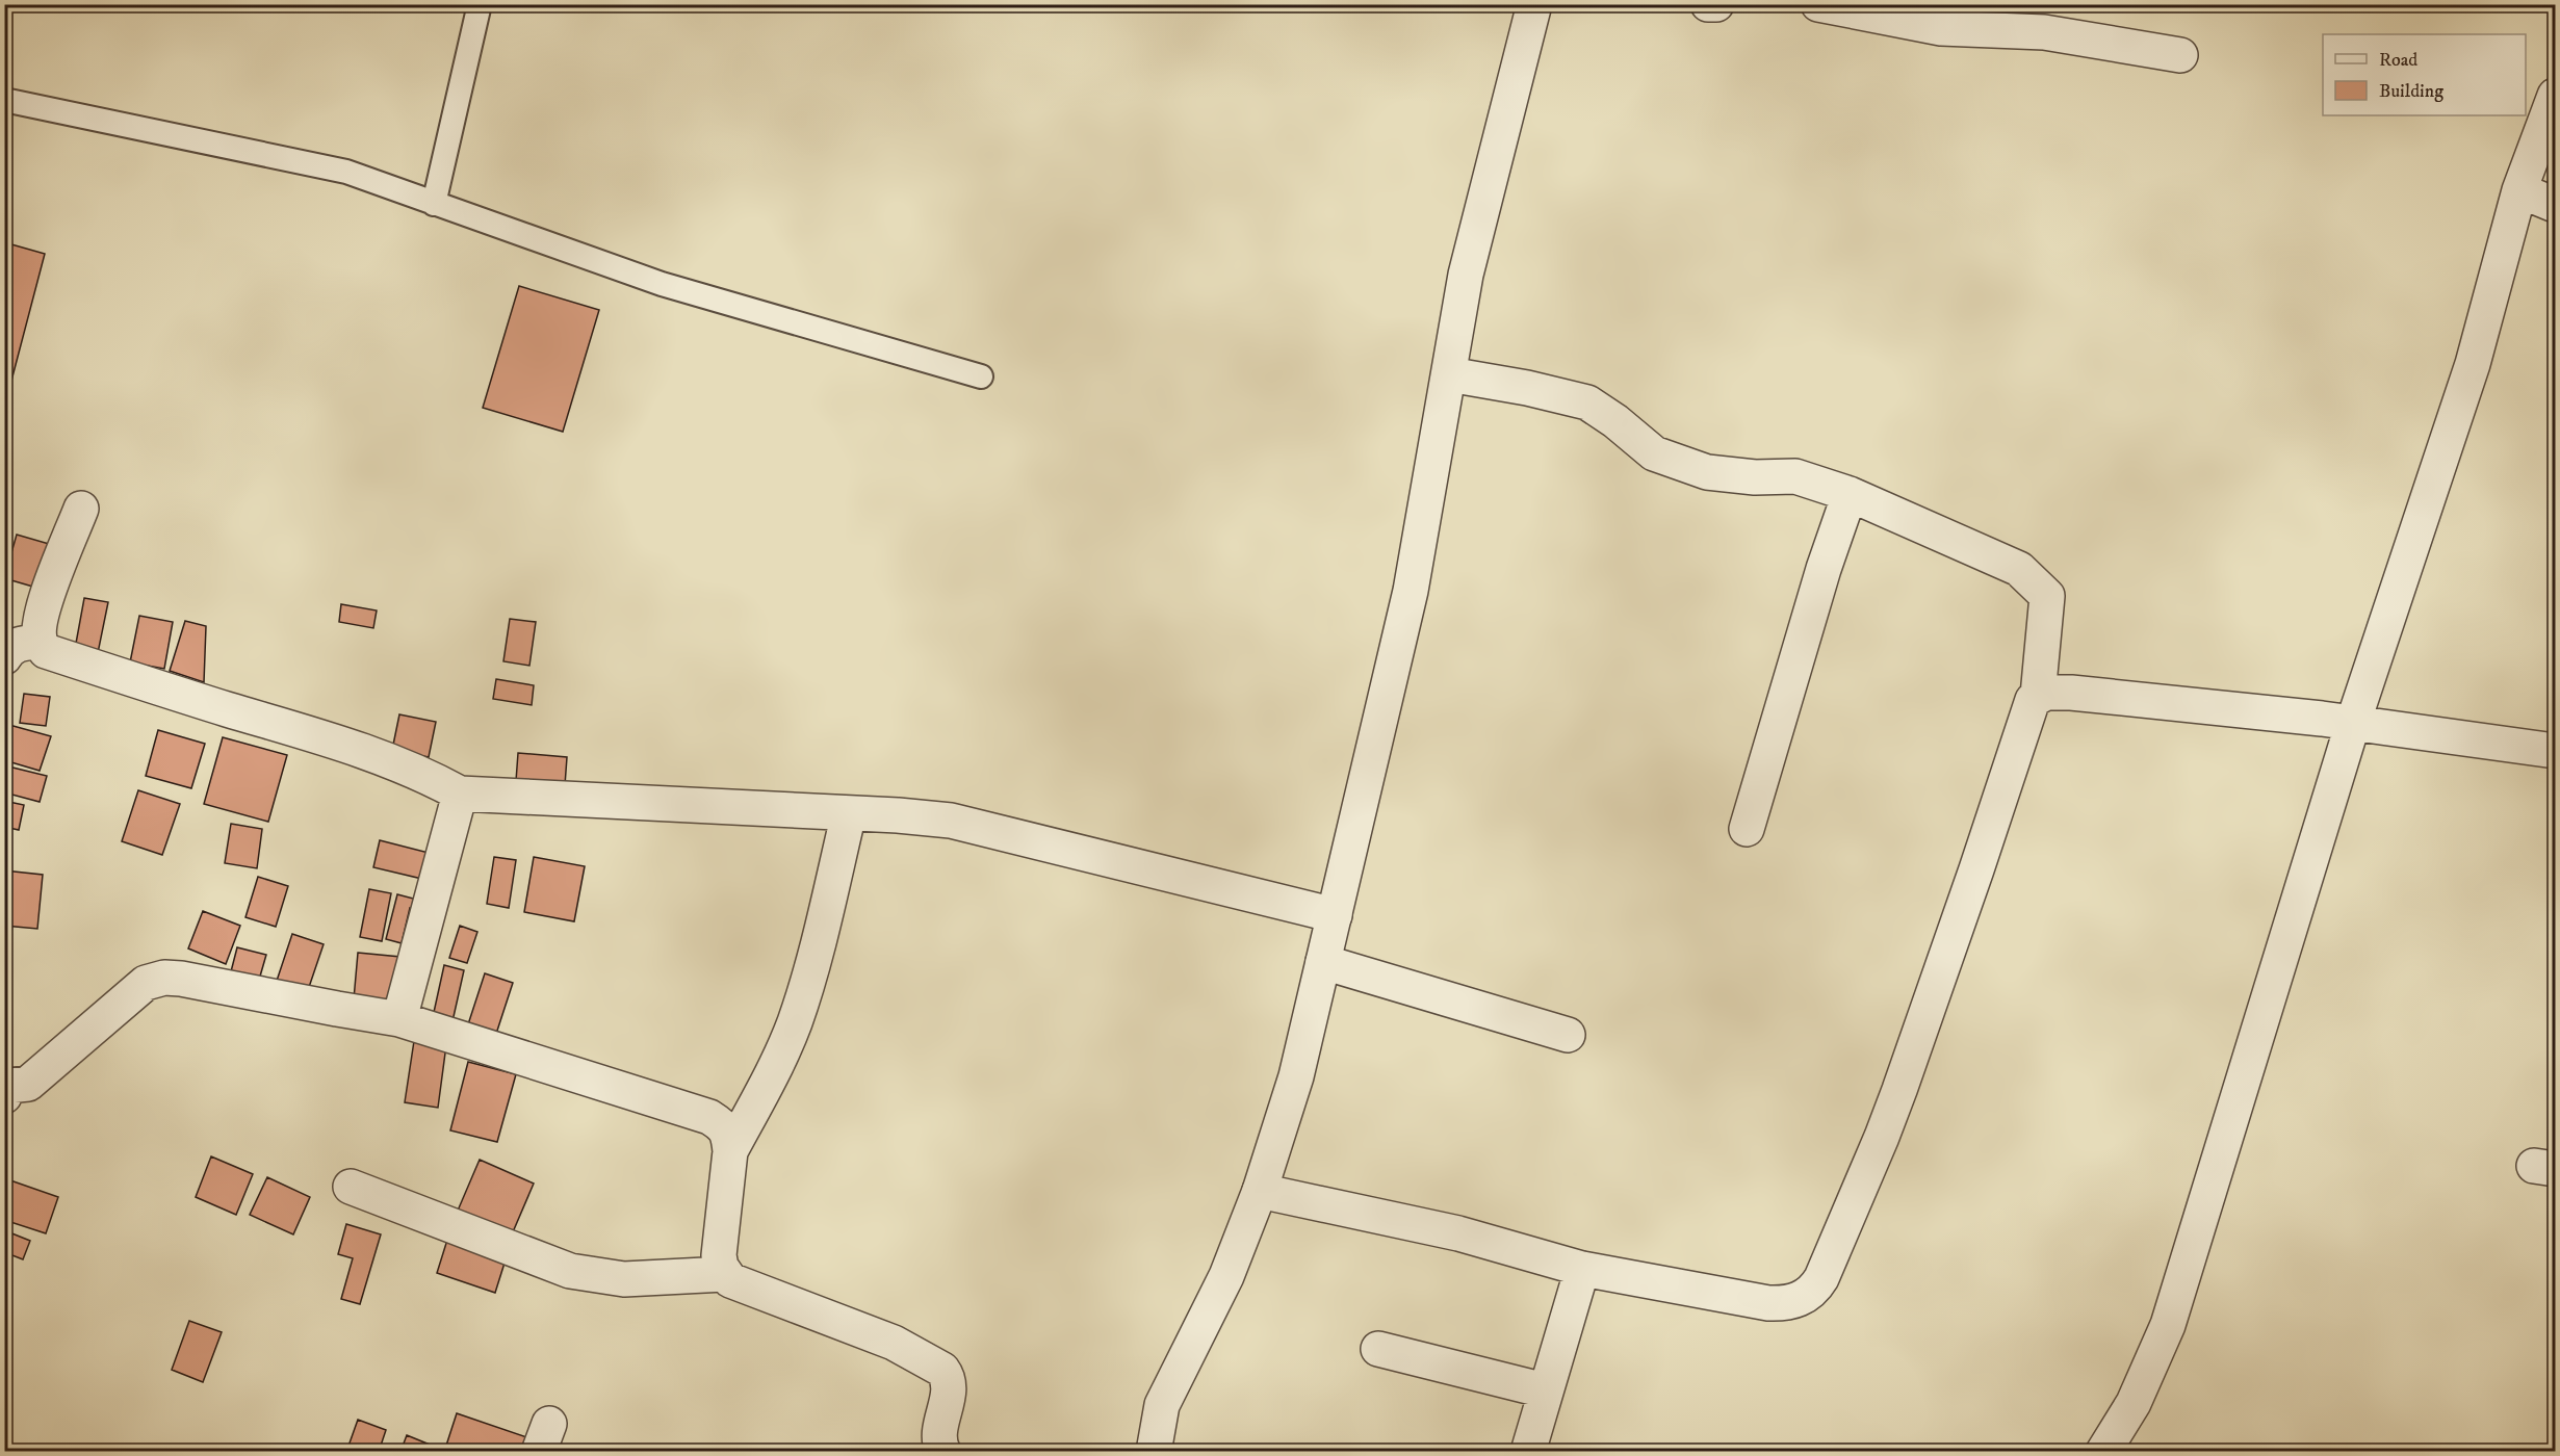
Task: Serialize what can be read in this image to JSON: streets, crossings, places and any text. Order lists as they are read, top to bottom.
{
  "legend": ["Road", "Building"]
}
